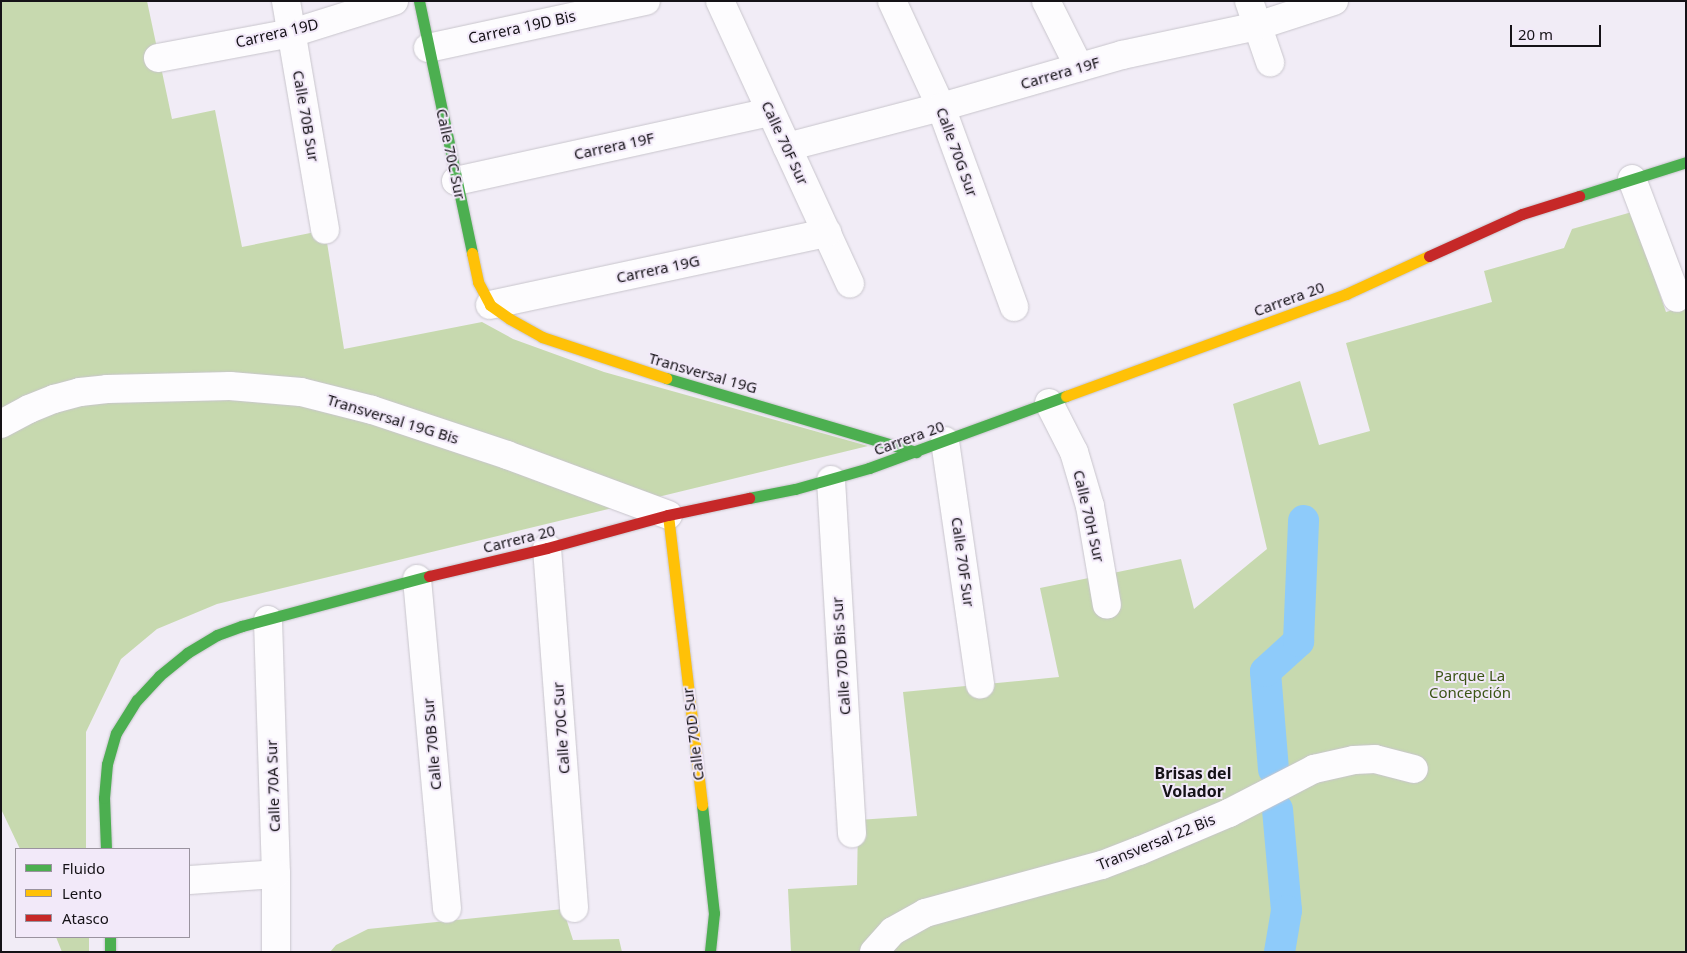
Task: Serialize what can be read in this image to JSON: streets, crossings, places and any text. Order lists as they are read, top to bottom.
{
  "streets": {
    "street": [
      "Carrera 19D Bis",
      "Carrera 19D",
      "Carrera 19F",
      "Calle 70B Sur",
      "Calle 70F Sur",
      "Calle 70G Sur",
      "Calle 70C Sur",
      "Carrera 19G",
      "Carrera 20",
      "Transversal 19G",
      "Transversal 19G Bis",
      "Calle 70H Sur",
      "Calle 70D Bis Sur",
      "Calle 70D Sur",
      "Calle 70A Sur",
      "Transversal 22 Bis"
    ]
  },
  "crossings": [
    ["Carrera 19D Bis", "Calle 70C Sur"],
    ["Carrera 19D", "Calle 70B Sur"],
    ["Carrera 19F", "Calle 70F Sur"],
    ["Carrera 19F", "Calle 70G Sur"],
    ["Carrera 19F", "Calle 70C Sur"],
    ["Calle 70B Sur", "Carrera 20"],
    ["Calle 70F Sur", "Carrera 19G"],
    ["Calle 70F Sur", "Carrera 20"],
    ["Calle 70C Sur", "Carrera 19G"],
    ["Calle 70C Sur", "Carrera 20"],
    ["Calle 70C Sur", "Transversal 19G"],
    ["Carrera 19G", "Transversal 19G"],
    ["Carrera 20", "Transversal 19G"],
    ["Carrera 20", "Transversal 19G Bis"],
    ["Carrera 20", "Calle 70H Sur"],
    ["Carrera 20", "Calle 70D Bis Sur"],
    ["Carrera 20", "Calle 70D Sur"],
    ["Carrera 20", "Calle 70A Sur"],
    ["Transversal 19G Bis", "Calle 70D Sur"]
  ],
  "districts": ["Brisas del Volador"],
  "parks": ["Parque La Concepción"],
  "legend": ["Fluido", "Lento", "Atasco"],
  "scale_bar": "20 m"
}
